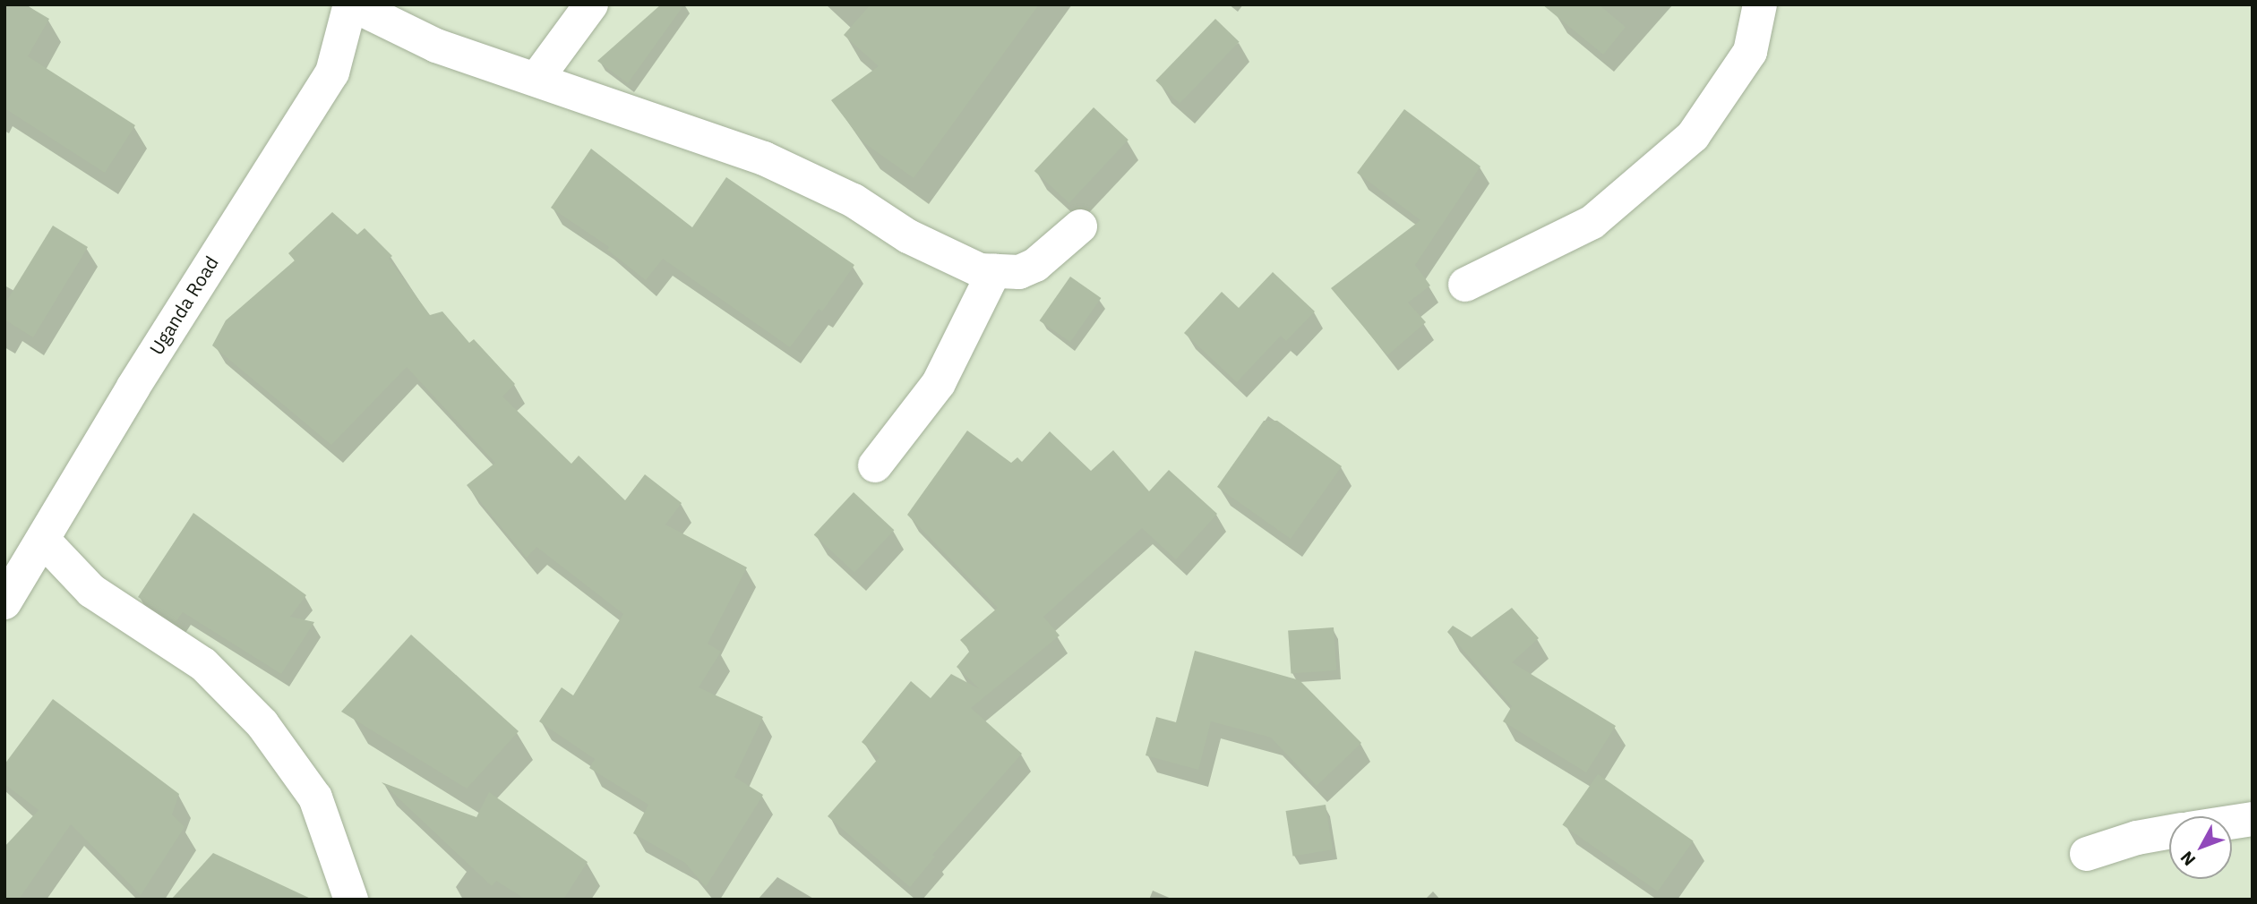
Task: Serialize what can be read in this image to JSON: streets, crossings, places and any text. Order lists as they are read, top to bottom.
{
  "streets": {
    "street": ["Uganda Road"]
  },
  "north": "bottom left"
}
